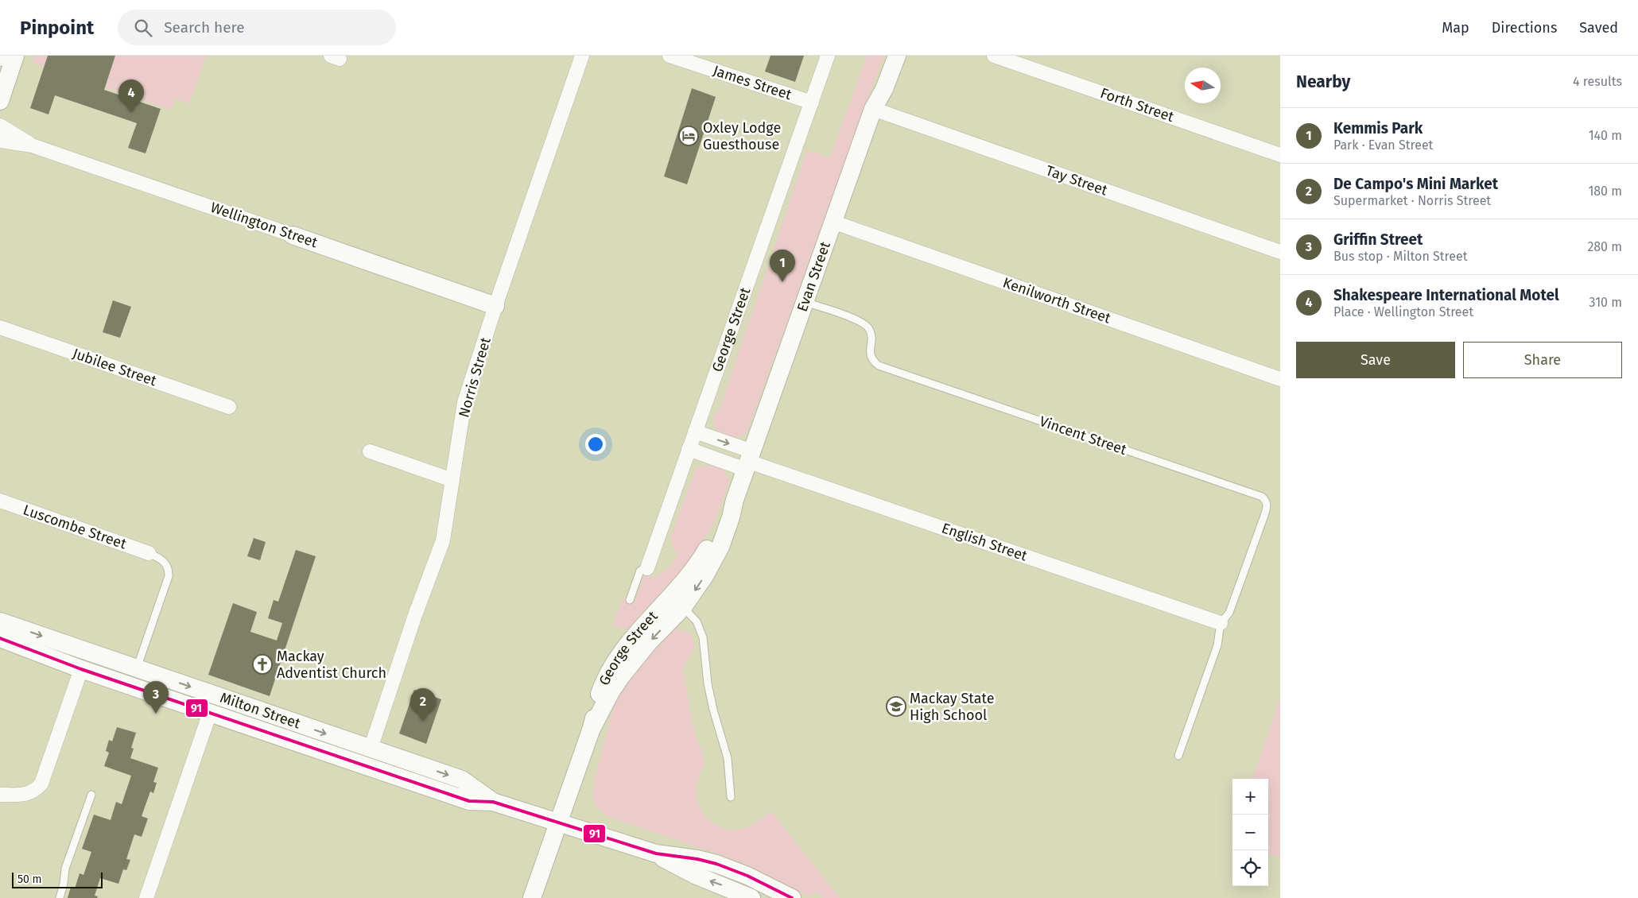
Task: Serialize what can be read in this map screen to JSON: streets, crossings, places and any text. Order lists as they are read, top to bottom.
{
  "streets": {
    "street": [
      "James Street",
      "Forth Street",
      "Tay Street",
      "Wellington Street",
      "Evan Street",
      "Kenilworth Street",
      "George Street",
      "Jubilee Street",
      "Norris Street",
      "Luscombe Street",
      "English Street",
      "Milton Street"
    ],
    "lane": ["Vincent Street"]
  },
  "crossings": [
    ["James Street", "George Street"],
    ["Tay Street", "Evan Street"],
    ["Wellington Street", "Norris Street"],
    ["Evan Street", "Kenilworth Street"],
    ["Evan Street", "George Street"],
    ["Evan Street", "Vincent Street"],
    ["Evan Street", "English Street"],
    ["George Street", "Milton Street"],
    ["Norris Street", "Milton Street"],
    ["Vincent Street", "English Street"]
  ],
  "places": {
    "hotel": ["Oxley Lodge Guesthouse"],
    "church": ["Mackay Adventist Church"],
    "school or university": ["Mackay State High School"]
  },
  "lines": ["transit line 91"],
  "scale_bar": "50 m",
  "north": "left",
  "page": {
    "header": "Pinpoint",
    "search": "Search here",
    "nav": ["Map", "Directions", "Saved"],
    "heading": ["Nearby", "4 results"],
    "pins": [
      "4",
      "1",
      "3",
      "2"
    ],
    "list": [
      {
        "mark": "1",
        "name": "Kemmis Park",
        "note": "Park · Evan Street",
        "value": "140 m"
      },
      {
        "mark": "2",
        "name": "De Campo's Mini Market",
        "note": "Supermarket · Norris Street",
        "value": "180 m"
      },
      {
        "mark": "3",
        "name": "Griffin Street",
        "note": "Bus stop · Milton Street",
        "value": "280 m"
      },
      {
        "mark": "4",
        "name": "Shakespeare International Motel",
        "note": "Place · Wellington Street",
        "value": "310 m"
      }
    ],
    "buttons": ["Save", "Share"],
    "map_buttons": ["+", "−"],
    "scale": "50 m"
  }
}
